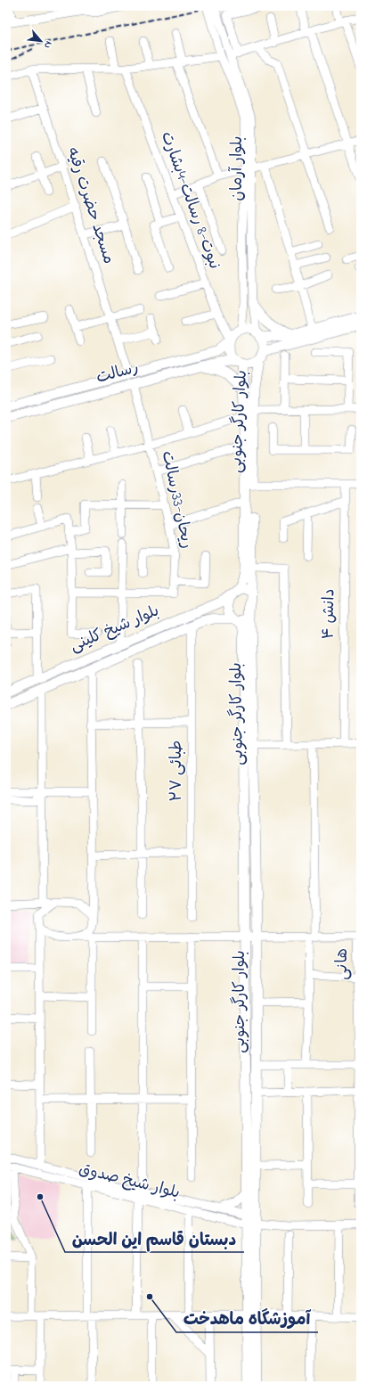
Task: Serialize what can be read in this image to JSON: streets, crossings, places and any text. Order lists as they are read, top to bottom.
{
  "streets": {
    "main road": ["رسالت", "بلوار کارگر جنوبی", "بلوار شیخ کلینی"],
    "street": [
      "بلوار آرمان",
      "نبوت-8 رسالت-4بشارت",
      "مسجد حضرت رقیه",
      "ریحان-33رسالت",
      "دانش ۴",
      "طبائی ۲۷",
      "هانی",
      "بلوار شیخ صدوق"
    ]
  },
  "crossings": [
    ["بلوار آرمان", "نبوت-8 رسالت-4بشارت"],
    ["بلوار آرمان", "رسالت"],
    ["بلوار آرمان", "بلوار کارگر جنوبی"],
    ["نبوت-8 رسالت-4بشارت", "رسالت"],
    ["نبوت-8 رسالت-4بشارت", "بلوار کارگر جنوبی"],
    ["مسجد حضرت رقیه", "رسالت"],
    ["رسالت", "بلوار کارگر جنوبی"],
    ["رسالت", "ریحان-33رسالت"],
    ["بلوار کارگر جنوبی", "بلوار شیخ کلینی"],
    ["بلوار کارگر جنوبی", "بلوار شیخ صدوق"],
    ["بلوار شیخ کلینی", "طبائی ۲۷"]
  ],
  "places": ["دبستان قاسم این الحسن", "آموزشگاه ماهدخت"],
  "north": "bottom right"
}
